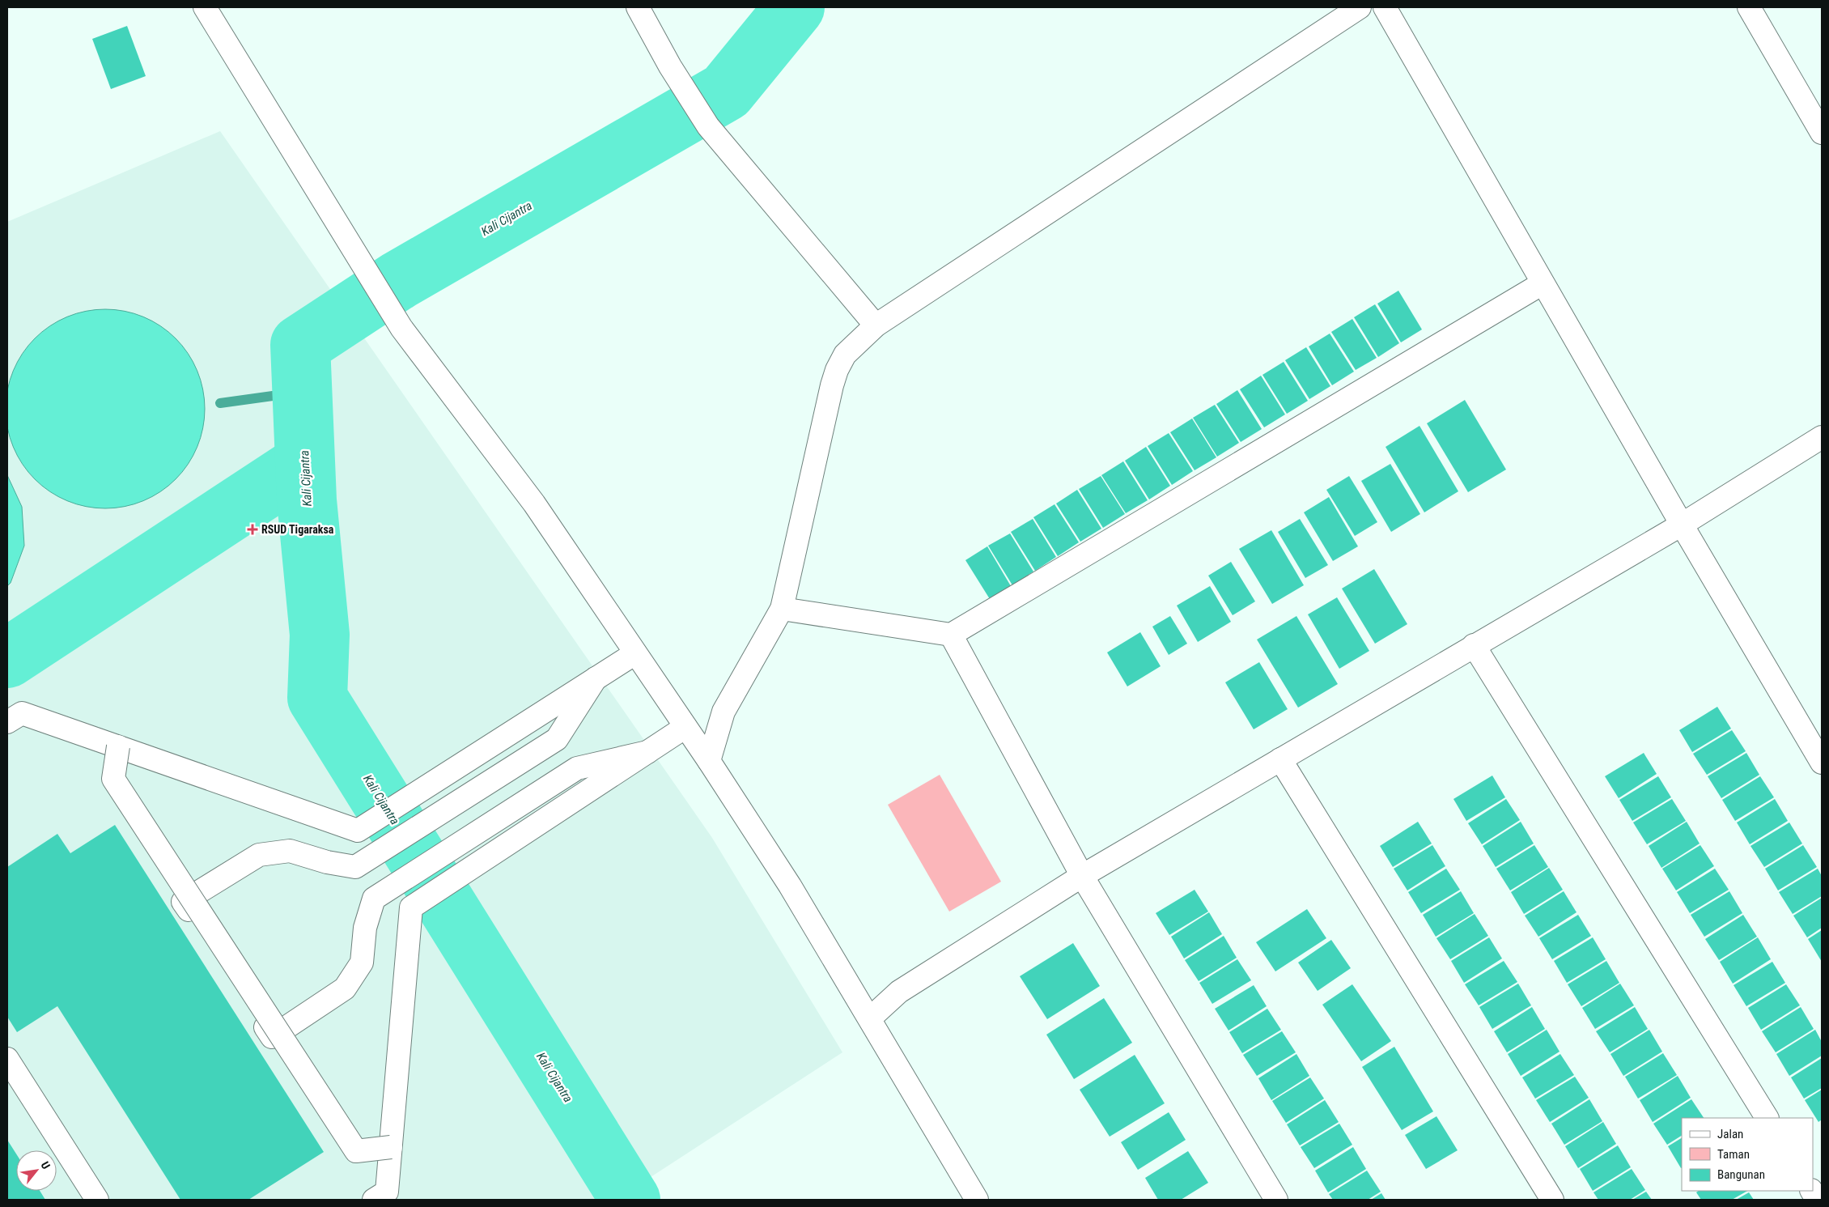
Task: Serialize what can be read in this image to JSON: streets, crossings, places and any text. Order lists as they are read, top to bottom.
{
  "water": ["Kali Cijantra"],
  "places": {
    "health": ["RSUD Tigaraksa"]
  },
  "legend": ["Jalan", "Taman", "Bangunan"],
  "north": "top right"
}
